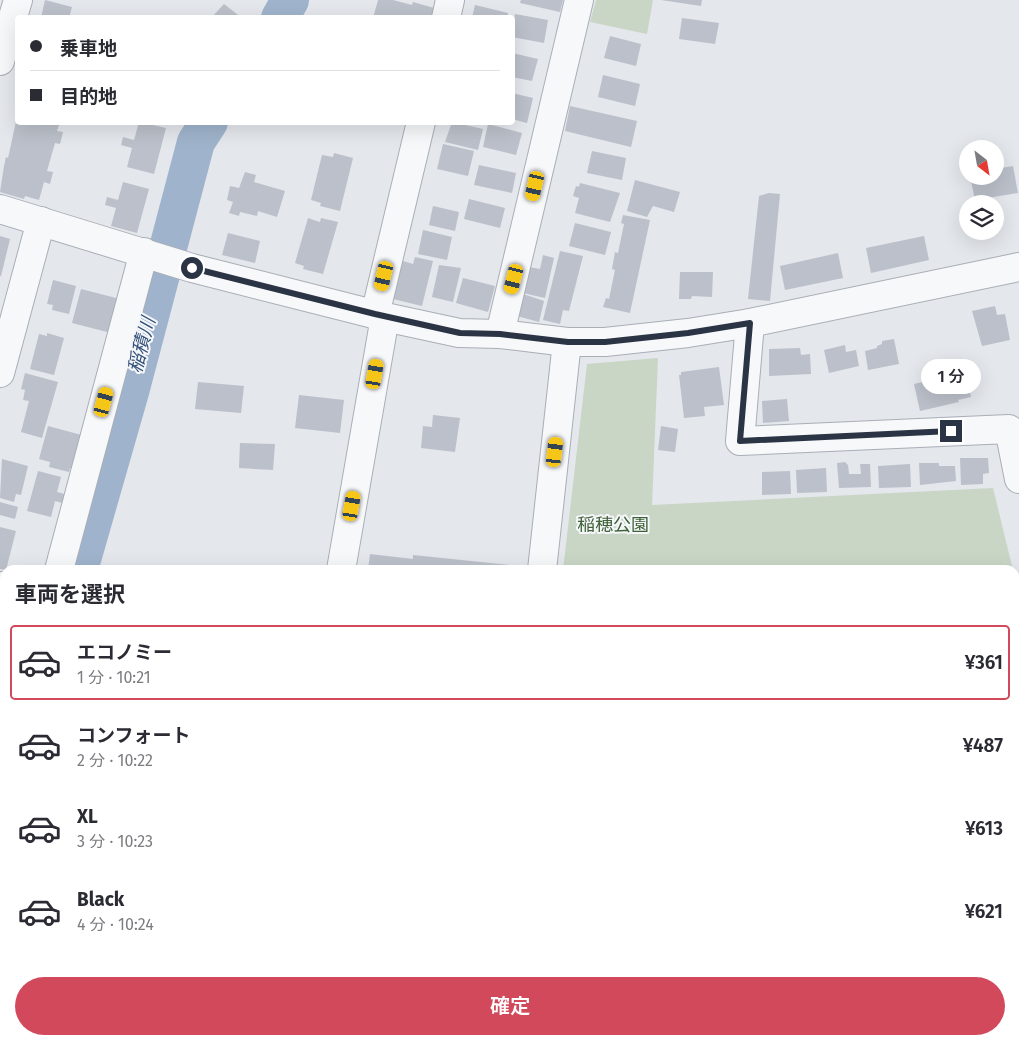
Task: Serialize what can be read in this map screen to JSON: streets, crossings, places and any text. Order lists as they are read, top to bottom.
{
  "water": ["稲積川"],
  "parks": ["稲穂公園"],
  "north": "bottom right",
  "page": {
    "banner": ["乗車地", "目的地"],
    "bubble": "1 分",
    "heading": "車両を選択",
    "list": [
      {
        "name": "エコノミー",
        "note": "1 分 · 10:21",
        "value": "¥361"
      },
      {
        "name": "コンフォート",
        "note": "2 分 · 10:22",
        "value": "¥487"
      },
      {
        "name": "XL",
        "note": "3 分 · 10:23",
        "value": "¥613"
      },
      {
        "name": "Black",
        "note": "4 分 · 10:24",
        "value": "¥621"
      }
    ],
    "buttons": "確定"
  }
}
